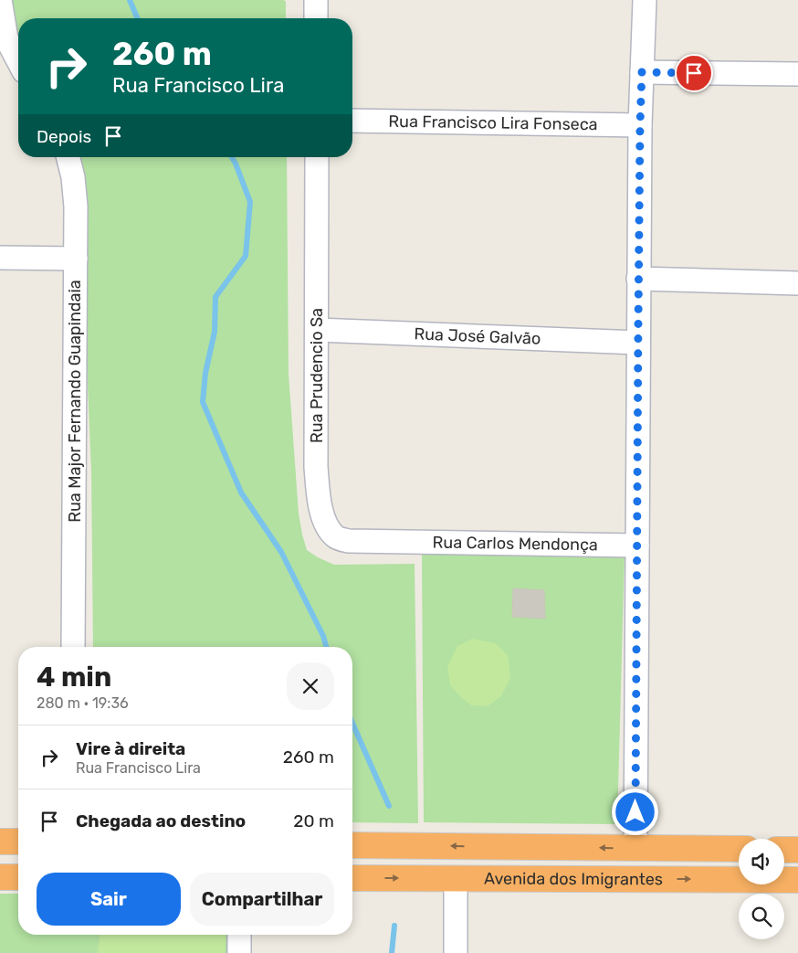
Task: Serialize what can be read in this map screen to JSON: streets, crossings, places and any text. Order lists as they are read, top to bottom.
{
  "streets": {
    "highway": ["Avenida dos Imigrantes"],
    "street": [
      "Rua Francisco Lira Fonseca",
      "Rua José Galvão",
      "Rua Prudencio Sa",
      "Rua Major Fernando Guapindaia",
      "Rua Carlos Mendonça"
    ]
  },
  "crossings": [
    ["Rua José Galvão", "Rua Prudencio Sa"],
    ["Rua Prudencio Sa", "Rua Carlos Mendonça"]
  ],
  "page": {
    "turn": ["260 m", "Rua Francisco Lira"],
    "then": "Depois",
    "heading": ["4 min", "280 m · 19:36"],
    "list": [
      {
        "name": "Vire à direita",
        "note": "Rua Francisco Lira",
        "value": "260 m"
      },
      {
        "name": "Chegada ao destino",
        "value": "20 m"
      }
    ],
    "buttons": ["Sair", "Compartilhar"]
  }
}
